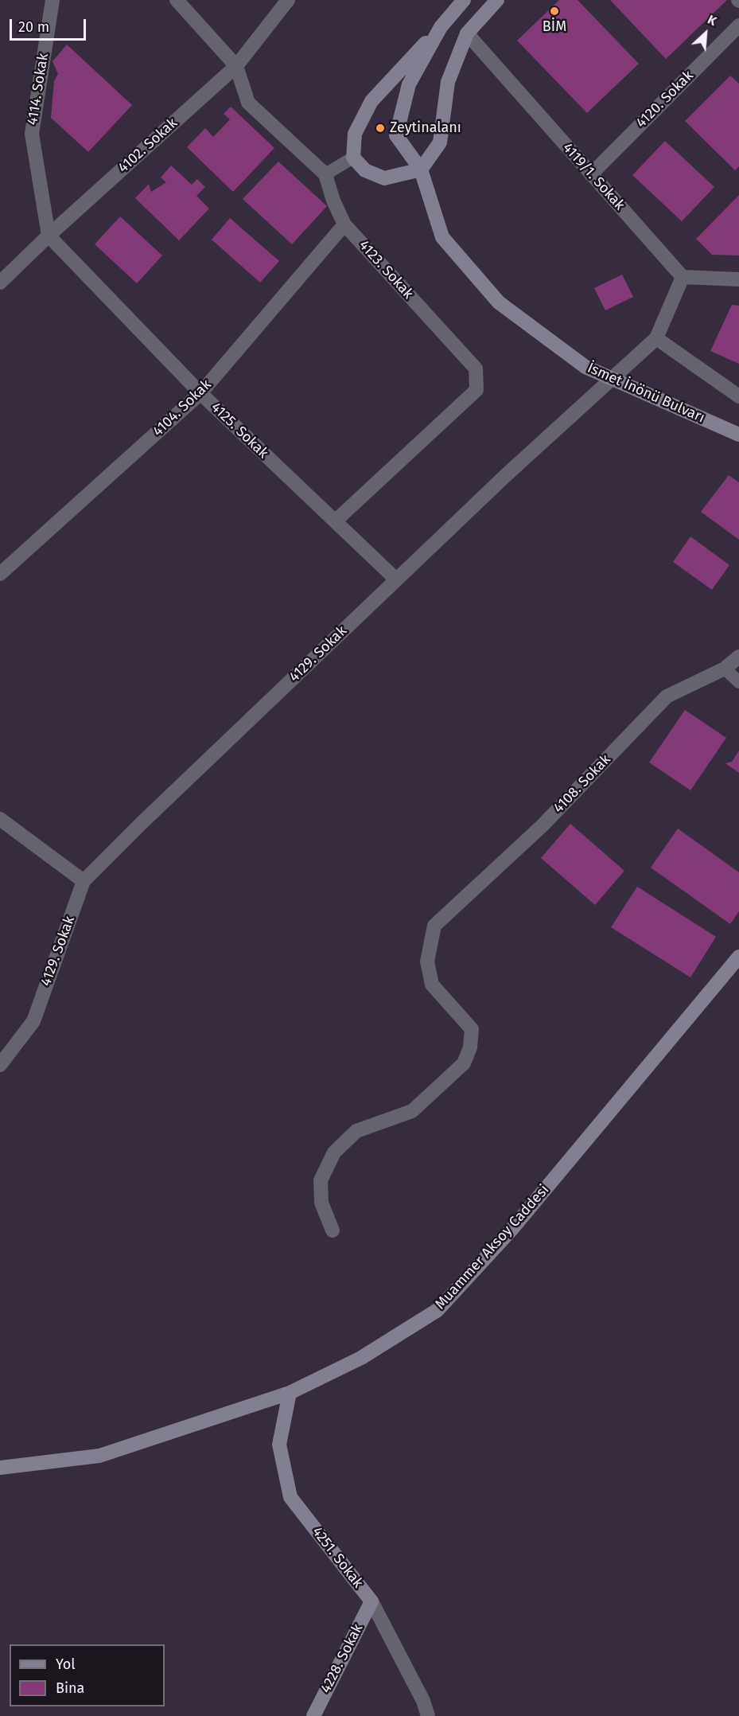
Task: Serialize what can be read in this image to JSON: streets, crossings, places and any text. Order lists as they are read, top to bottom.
{
  "streets": {
    "street": [
      "4114. Sokak",
      "4120. Sokak",
      "4102. Sokak",
      "4119/1. Sokak",
      "4123. Sokak",
      "İsmet İnönü Bulvarı",
      "4104. Sokak",
      "4125. Sokak",
      "4129. Sokak",
      "4108. Sokak",
      "Muammer Aksoy Caddesi",
      "4251. Sokak",
      "4228. Sokak"
    ]
  },
  "crossings": [
    ["4114. Sokak", "4102. Sokak"],
    ["4114. Sokak", "4125. Sokak"],
    ["4120. Sokak", "4119/1. Sokak"],
    ["4102. Sokak", "4125. Sokak"],
    ["4119/1. Sokak", "4129. Sokak"],
    ["4123. Sokak", "4104. Sokak"],
    ["4123. Sokak", "4125. Sokak"],
    ["İsmet İnönü Bulvarı", "4129. Sokak"],
    ["4104. Sokak", "4125. Sokak"],
    ["4125. Sokak", "4129. Sokak"],
    ["Muammer Aksoy Caddesi", "4251. Sokak"],
    ["4251. Sokak", "4228. Sokak"]
  ],
  "places": ["BİM", "Zeytinalanı"],
  "legend": ["Yol", "Bina"],
  "scale_bar": "20 m",
  "north": "top right"
}
